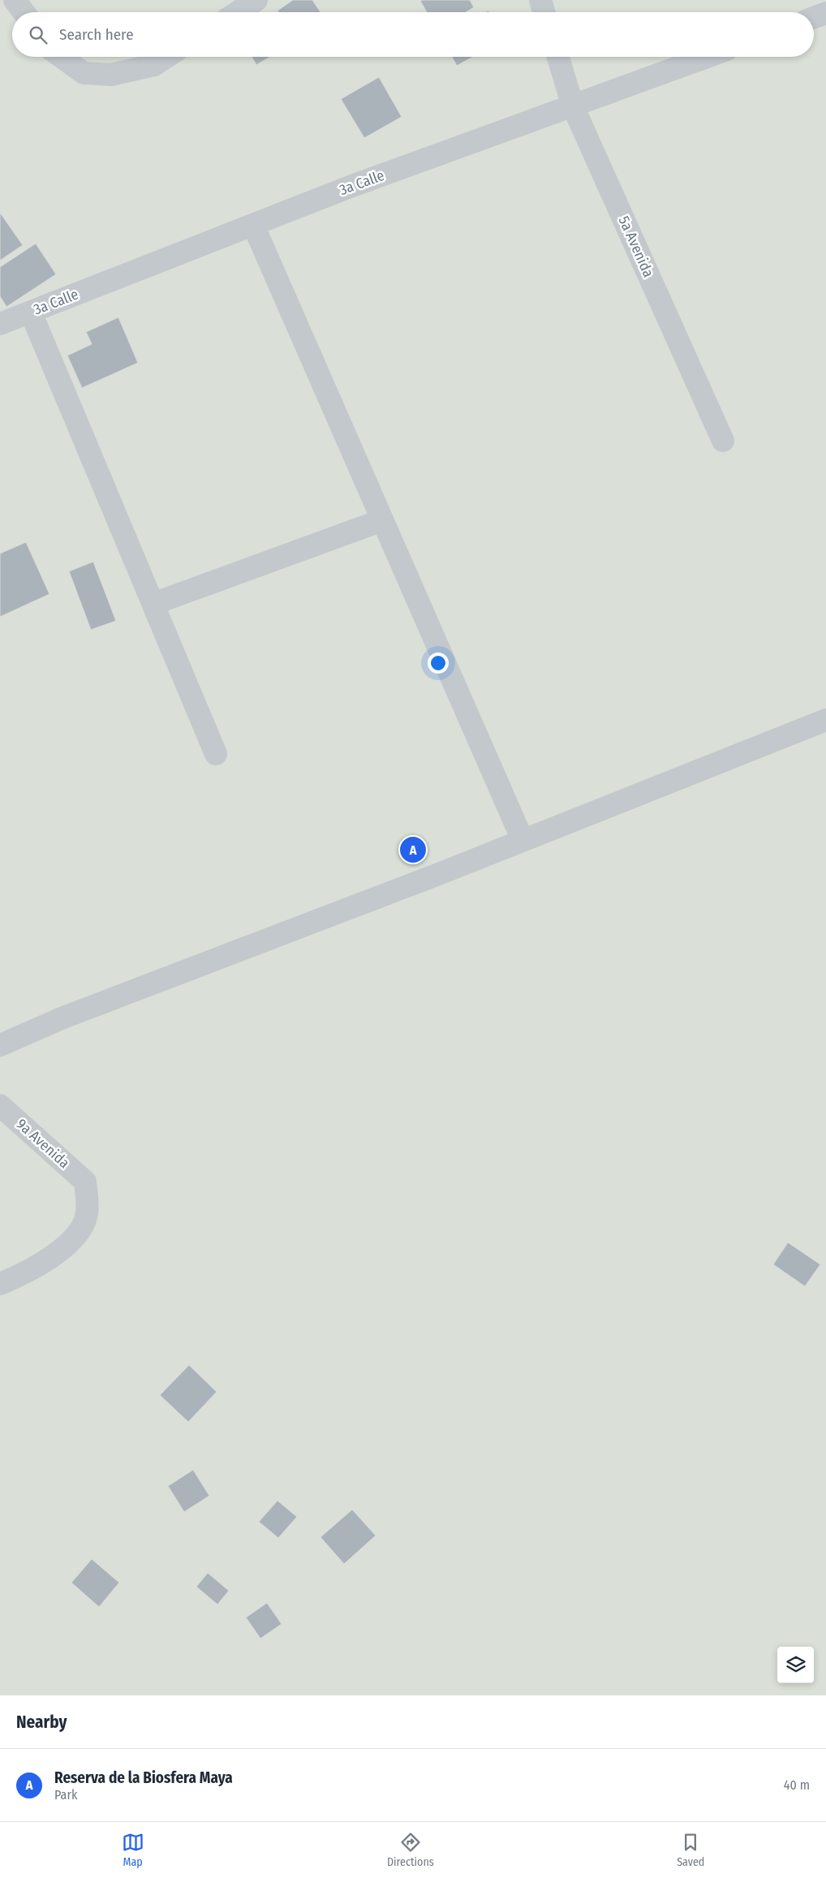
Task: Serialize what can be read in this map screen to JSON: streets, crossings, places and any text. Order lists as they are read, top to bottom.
{
  "streets": {
    "street": ["3a Calle", "5a Avenida", "9a Avenida"]
  },
  "crossings": [
    ["3a Calle", "5a Avenida"]
  ],
  "page": {
    "search": "Search here",
    "pins": "A",
    "heading": "Nearby",
    "list": [
      {
        "mark": "A",
        "name": "Reserva de la Biosfera Maya",
        "note": "Park",
        "value": "40 m"
      }
    ],
    "nav": ["Map", "Directions", "Saved"]
  }
}
